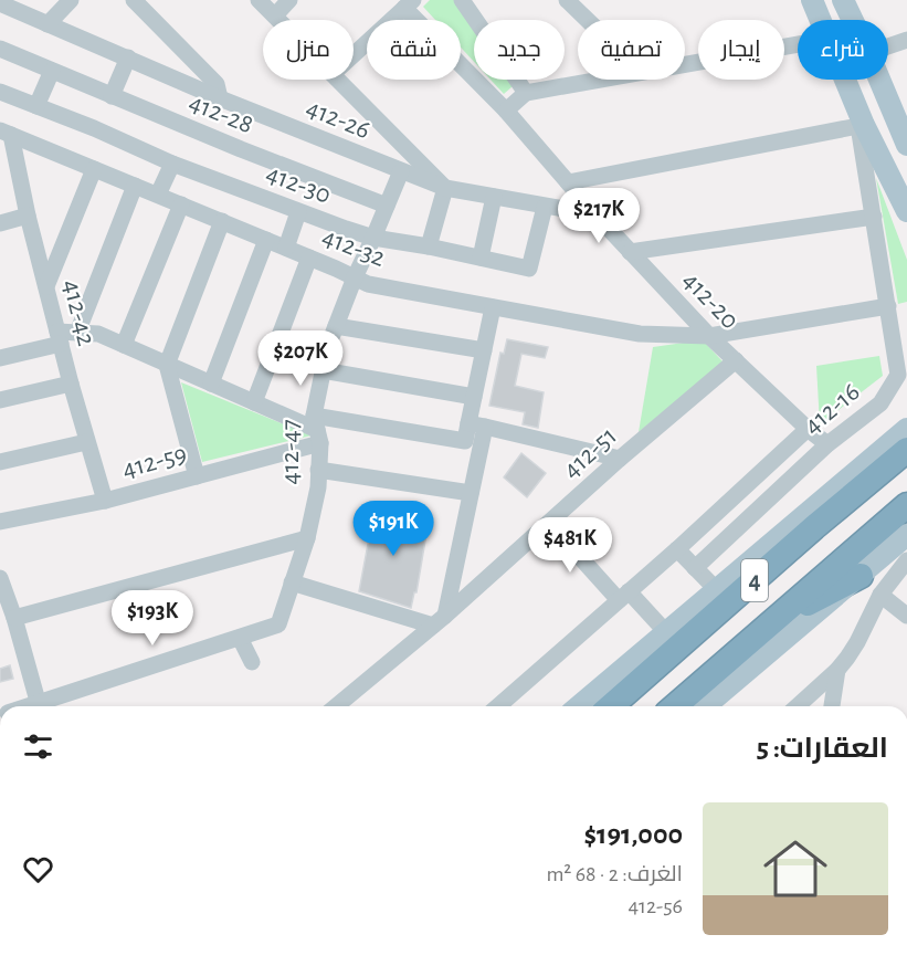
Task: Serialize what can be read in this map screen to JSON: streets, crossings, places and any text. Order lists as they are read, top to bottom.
{
  "streets": {
    "highway": ["4"],
    "street": [
      "412-28",
      "412-26",
      "412-30",
      "412-32",
      "412-20",
      "412-42",
      "412-16",
      "412-47",
      "412-51",
      "412-59"
    ]
  },
  "crossings": [
    ["412-28", "412-47"],
    ["412-26", "412-30"],
    ["412-26", "412-20"],
    ["412-26", "412-47"],
    ["412-30", "412-47"],
    ["412-32", "412-20"],
    ["412-32", "412-42"],
    ["412-32", "412-16"],
    ["412-32", "412-47"],
    ["412-20", "412-16"],
    ["412-20", "412-51"],
    ["412-42", "412-59"],
    ["412-47", "412-59"]
  ],
  "page": {
    "chip": [
      "شراء",
      "إيجار",
      "تصفية",
      "جديد",
      "شقة",
      "منزل"
    ],
    "price": [
      "$217K",
      "$207K",
      "$191K",
      "$481K",
      "$193K"
    ],
    "heading": "العقارات: 5",
    "list": [
      {
        "name": "$191,000",
        "note": "الغرف: 2 · 68 m² · 412-56"
      }
    ]
  }
}
